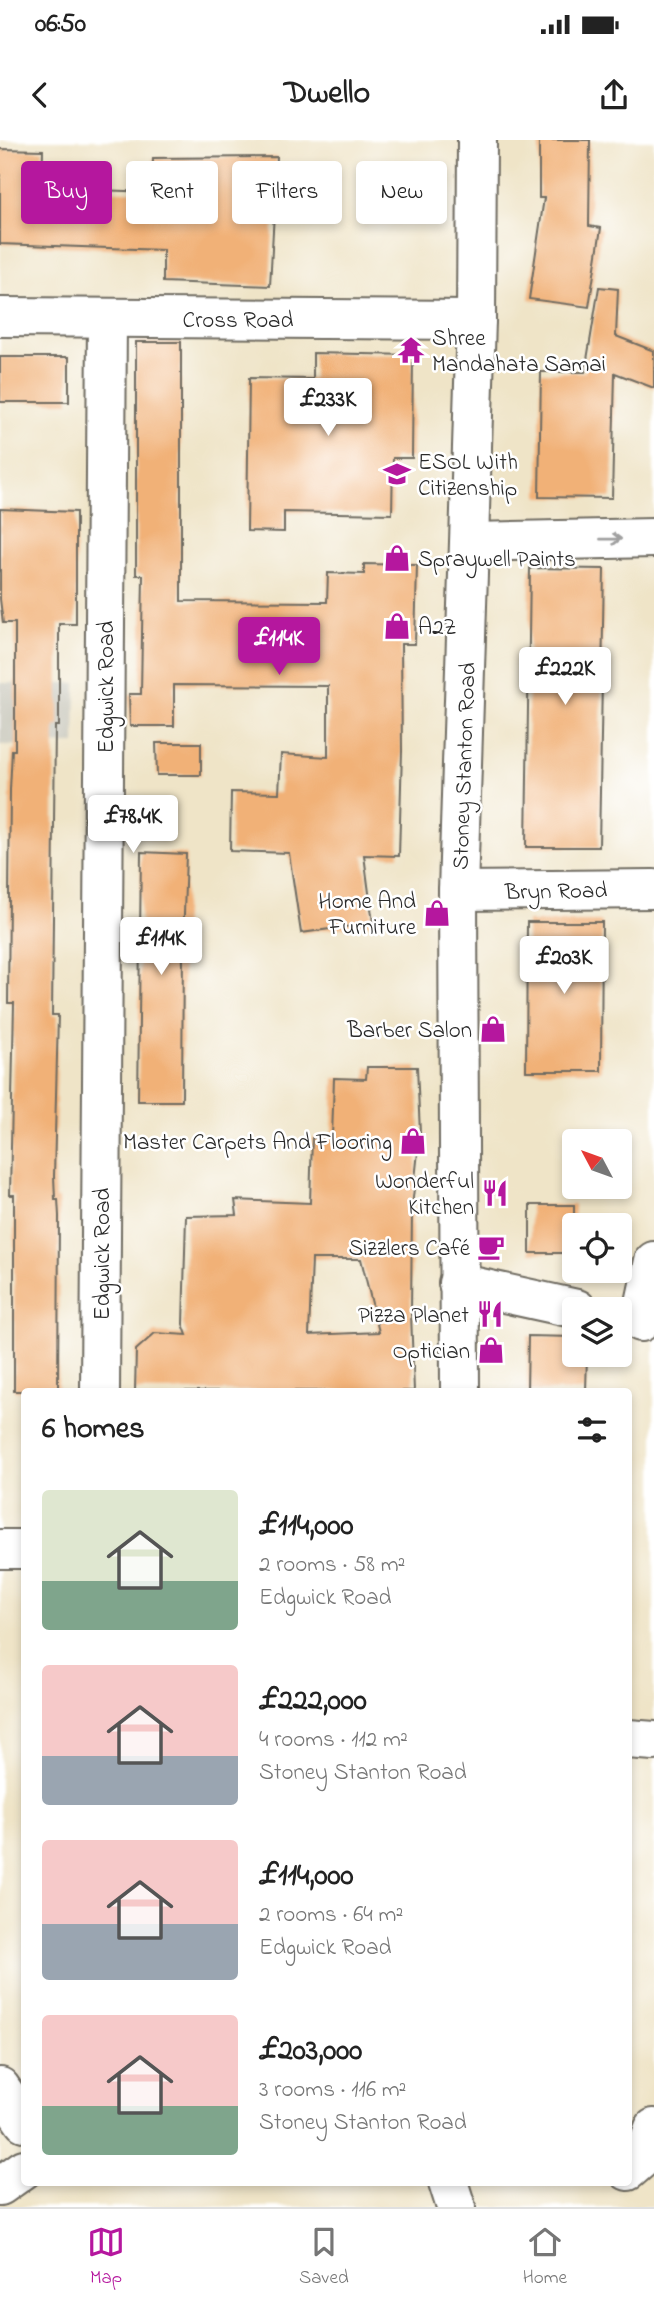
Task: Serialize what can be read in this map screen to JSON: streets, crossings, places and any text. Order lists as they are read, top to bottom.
{
  "streets": {
    "street": [
      "Cross Road",
      "Edgwick Road",
      "Stoney Stanton Road",
      "Bryn Road"
    ]
  },
  "crossings": [
    ["Cross Road", "Edgwick Road"],
    ["Cross Road", "Stoney Stanton Road"],
    ["Stoney Stanton Road", "Bryn Road"]
  ],
  "places": {
    "temple": ["Shree Mandahata Samai"],
    "school or university": ["ESOL With Citizenship"],
    "shop": [
      "Spraywell Paints",
      "A2Z",
      "Home And Furniture",
      "Barber Salon",
      "Master Carpets And Flooring",
      "Optician"
    ],
    "restaurant": ["Wonderful Kitchen", "Pizza Planet"],
    "cafe": ["Sizzlers Café"]
  },
  "north": "top left",
  "page": {
    "status": "06:50",
    "header": "Dwello",
    "chip": [
      "Buy",
      "Rent",
      "Filters",
      "New"
    ],
    "price": [
      "£233K",
      "£114K",
      "£222K",
      "£78.4K",
      "£114K",
      "£203K"
    ],
    "heading": "6 homes",
    "list": [
      {
        "name": "£114,000",
        "note": "2 rooms · 58 m² · Edgwick Road"
      },
      {
        "name": "£222,000",
        "note": "4 rooms · 112 m² · Stoney Stanton Road"
      },
      {
        "name": "£114,000",
        "note": "2 rooms · 64 m² · Edgwick Road"
      },
      {
        "name": "£203,000",
        "note": "3 rooms · 116 m² · Stoney Stanton Road"
      }
    ],
    "tabs": ["Map", "Saved", "Home"]
  }
}
